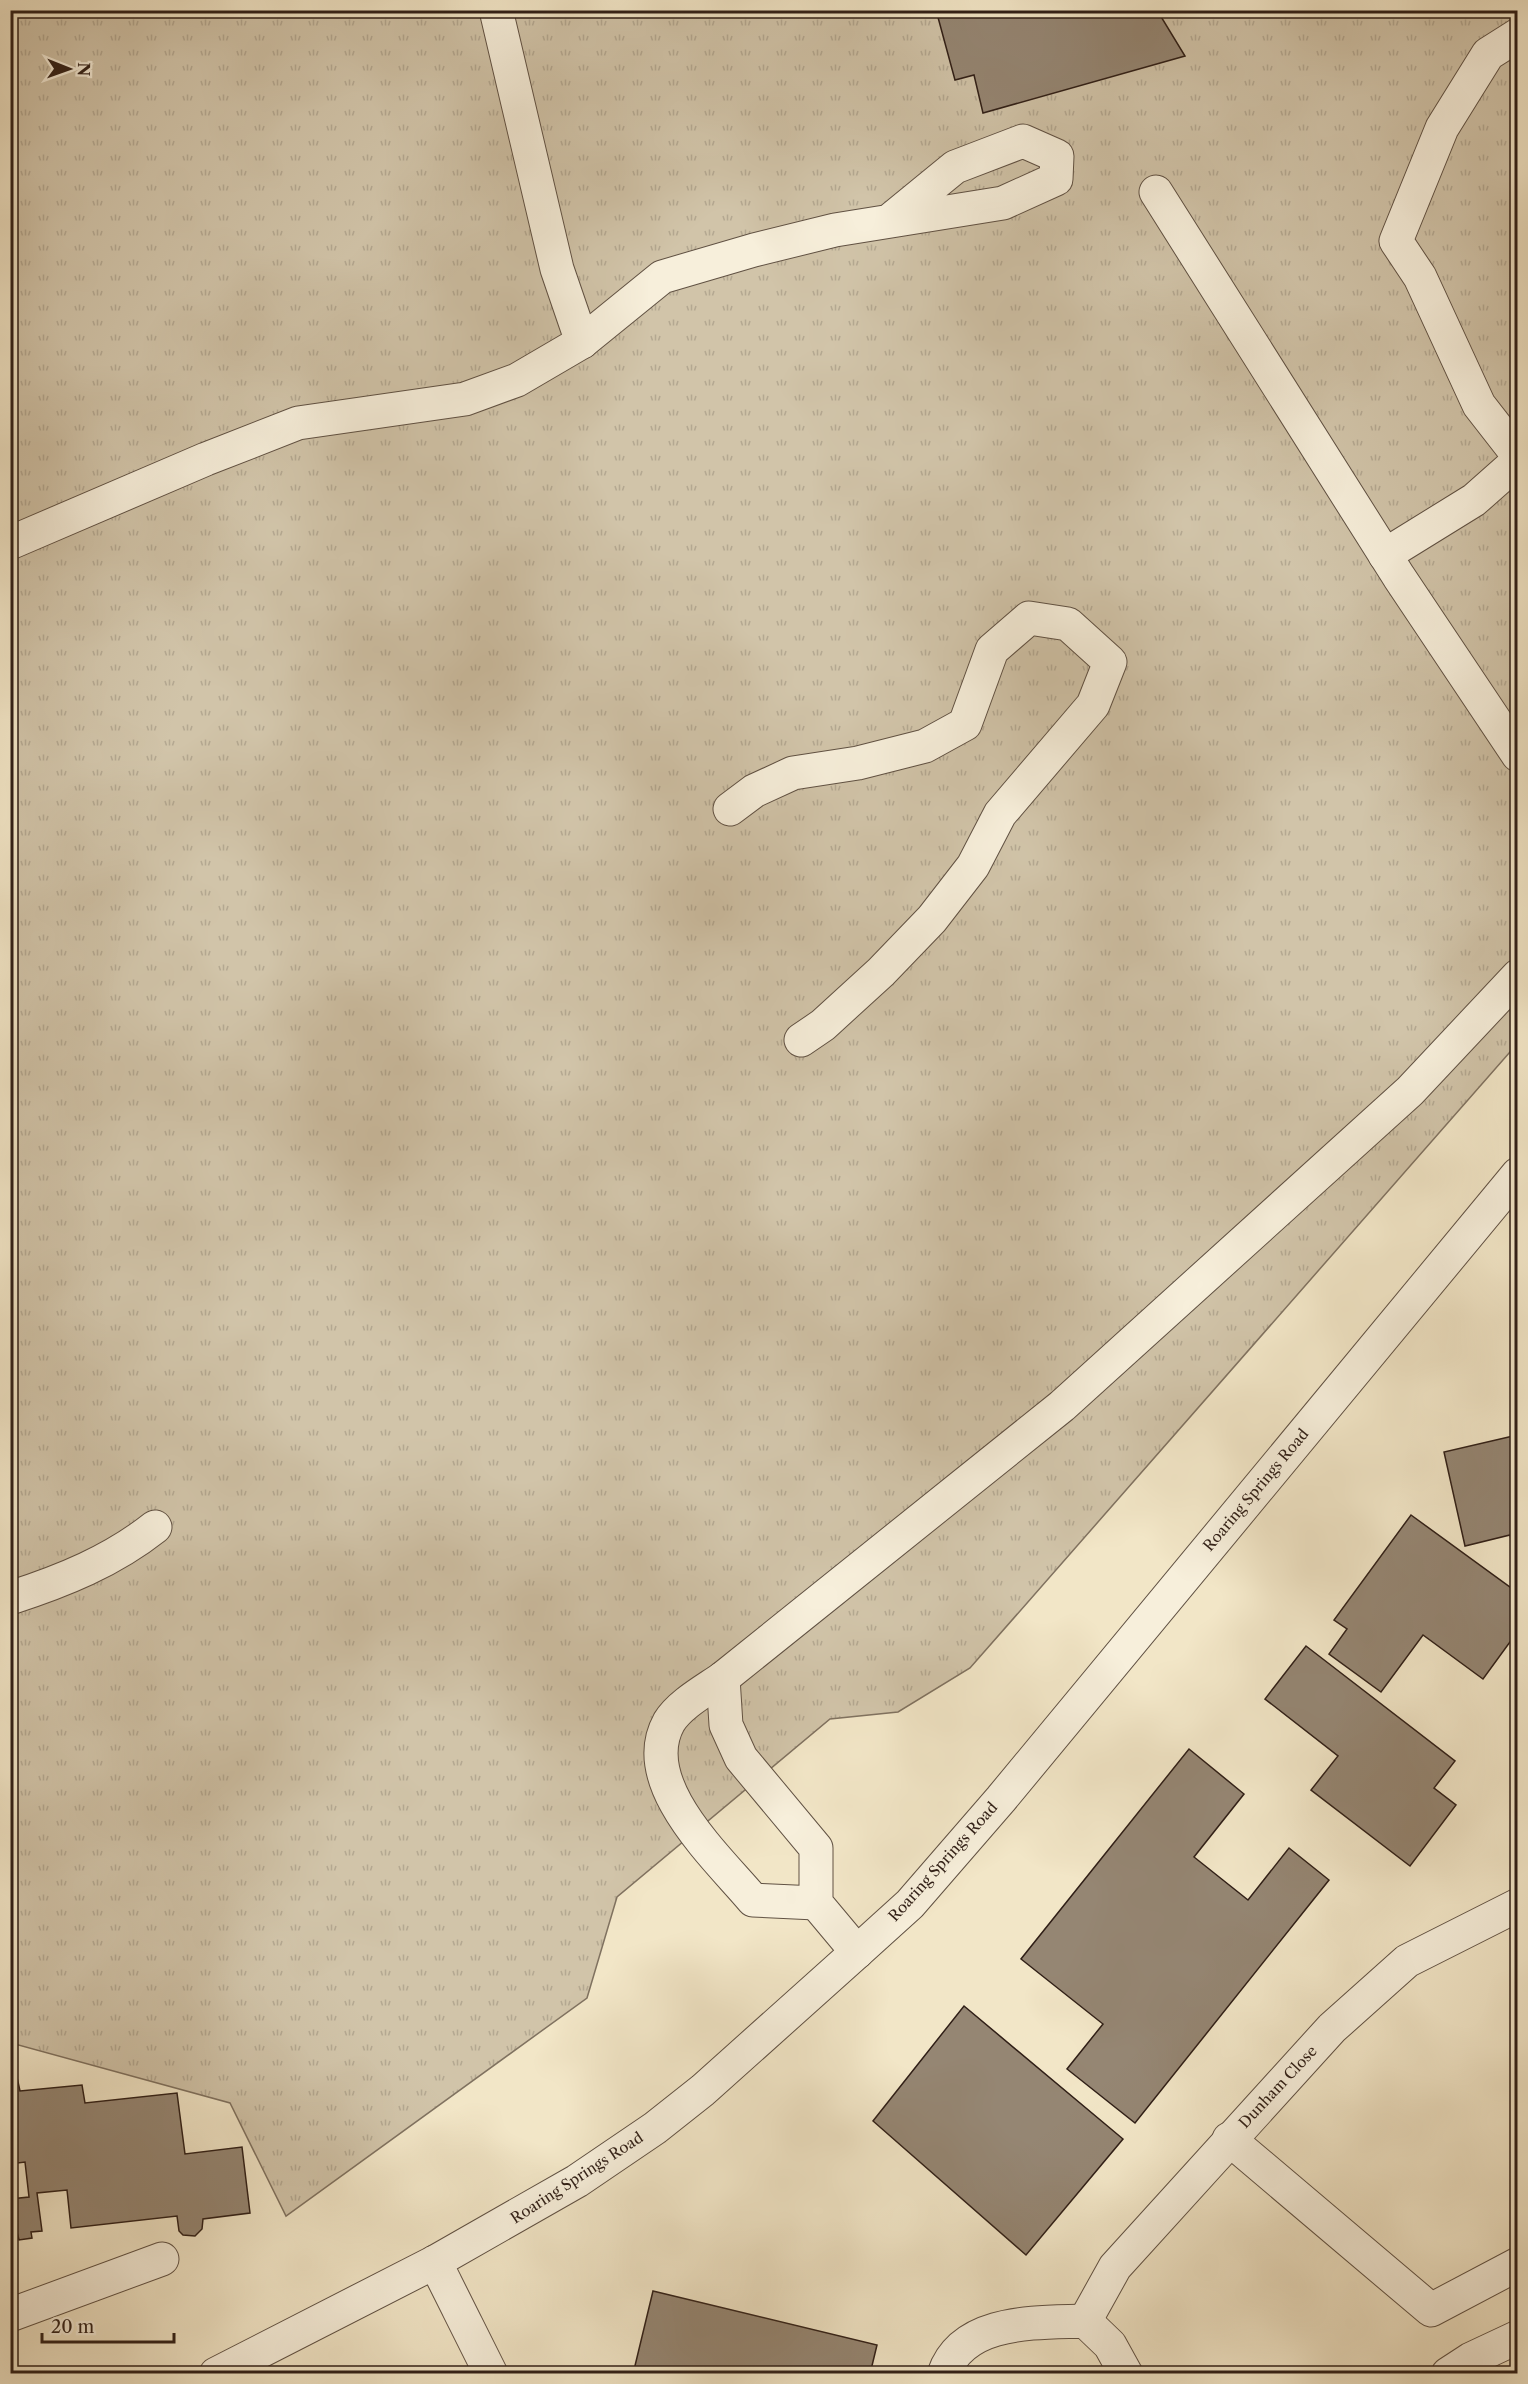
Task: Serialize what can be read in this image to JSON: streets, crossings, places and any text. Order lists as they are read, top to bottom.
{
  "streets": {
    "street": ["Roaring Springs Road", "Dunham Close"]
  },
  "scale_bar": "20 m",
  "north": "right"
}
